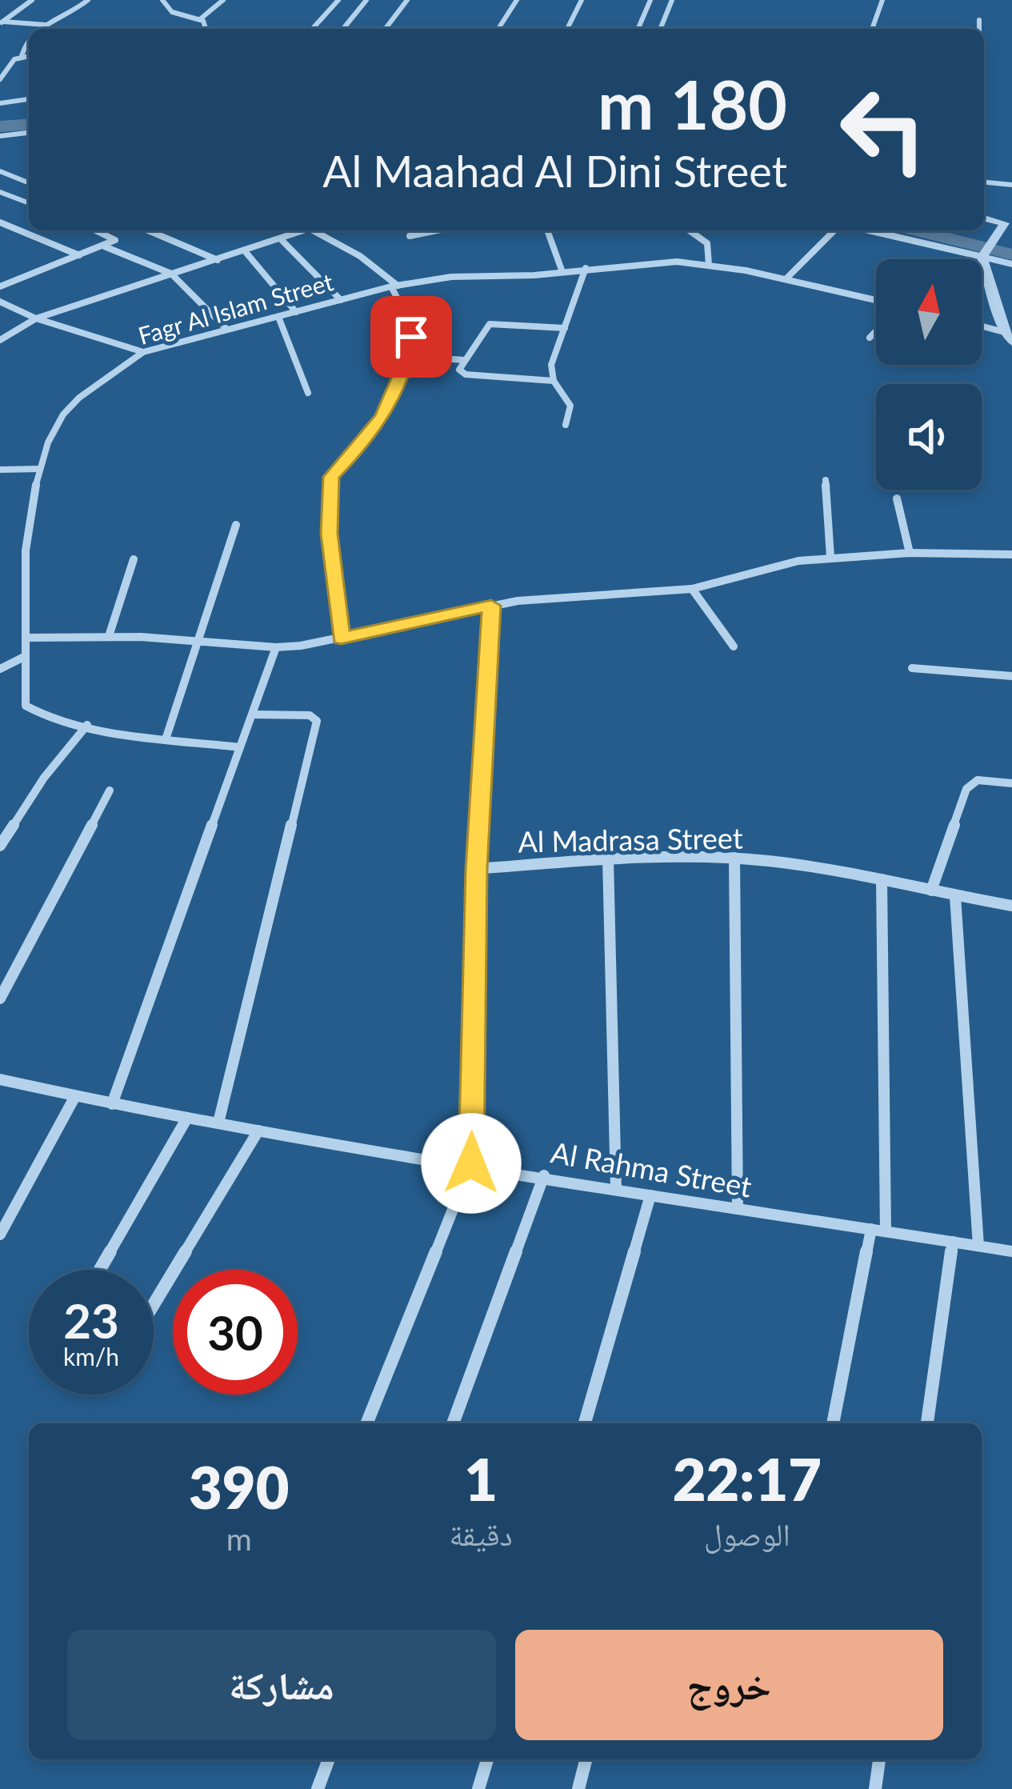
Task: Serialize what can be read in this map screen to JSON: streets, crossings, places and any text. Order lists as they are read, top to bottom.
{
  "streets": {
    "street": ["Fagr Al Islam Street", "Al Madrasa Street", "Al Rahma Street"]
  },
  "north": "top",
  "page": {
    "turn": ["180 m", "Al Maahad Al Dini Street"],
    "speed": "23 km/h",
    "limit": "30",
    "eta": [
      "22:17",
      "الوصول",
      "1",
      "دقيقة",
      "390",
      "m"
    ],
    "buttons": ["خروج", "مشاركة"]
  }
}
